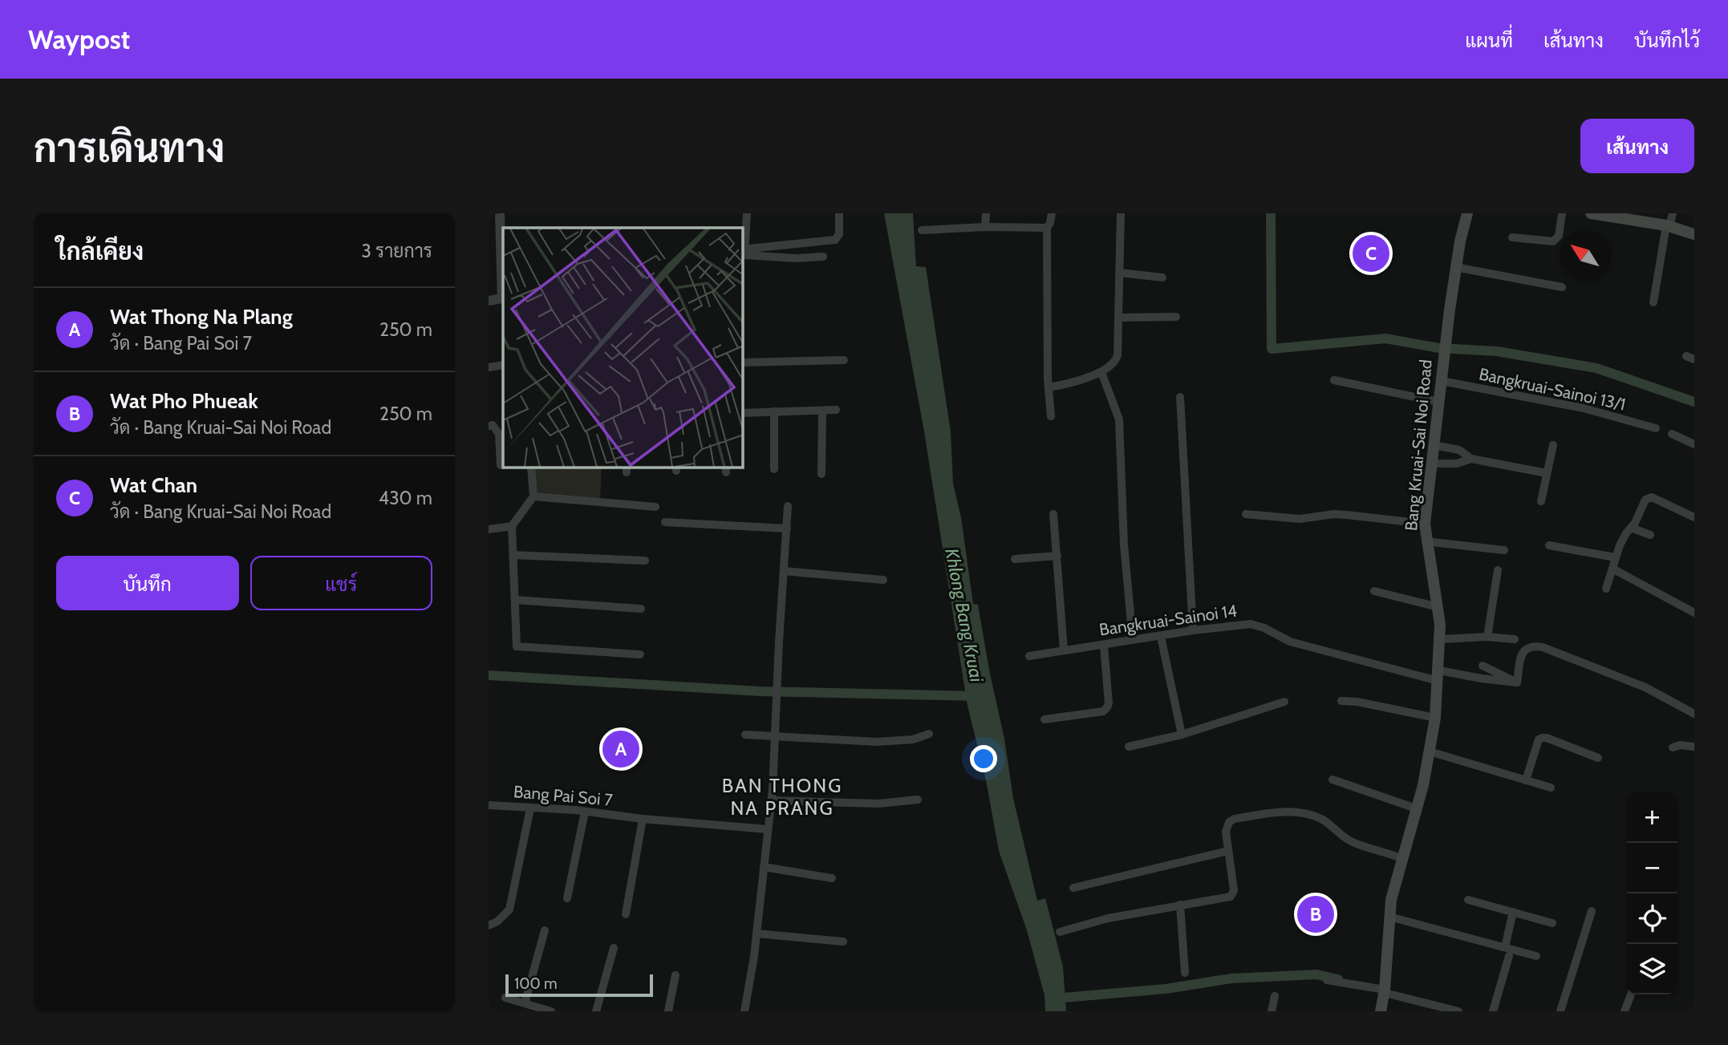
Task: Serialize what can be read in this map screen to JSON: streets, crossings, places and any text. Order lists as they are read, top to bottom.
{
  "streets": {
    "main road": ["Bang Kruai-Sai Noi Road"],
    "street": ["Bangkruai-Sainoi 13/1", "Bangkruai-Sainoi 14", "Bang Pai Soi 7"]
  },
  "crossings": [
    ["Bangkruai-Sainoi 13/1", "Bang Kruai-Sai Noi Road"],
    ["Bang Kruai-Sai Noi Road", "Bangkruai-Sainoi 14"]
  ],
  "districts": ["BAN THONG NA PRANG"],
  "water": ["Khlong Bang Kruai"],
  "scale_bar": "100 m",
  "north": "top left",
  "page": {
    "header": "Waypost",
    "nav": ["แผนที่", "เส้นทาง", "บันทึกไว้"],
    "buttons": [
      "เส้นทาง",
      ["บันทึก", "แชร์"]
    ],
    "title": "การเดินทาง",
    "heading": ["ใกล้เคียง", "3 รายการ"],
    "pins": ["C", "A", "B"],
    "list": [
      {
        "mark": "A",
        "name": "Wat Thong Na Plang",
        "note": "วัด · Bang Pai Soi 7",
        "value": "250 m"
      },
      {
        "mark": "B",
        "name": "Wat Pho Phueak",
        "note": "วัด · Bang Kruai-Sai Noi Road",
        "value": "250 m"
      },
      {
        "mark": "C",
        "name": "Wat Chan",
        "note": "วัด · Bang Kruai-Sai Noi Road",
        "value": "430 m"
      }
    ],
    "map_buttons": ["+", "−"],
    "scale": "100 m"
  }
}
